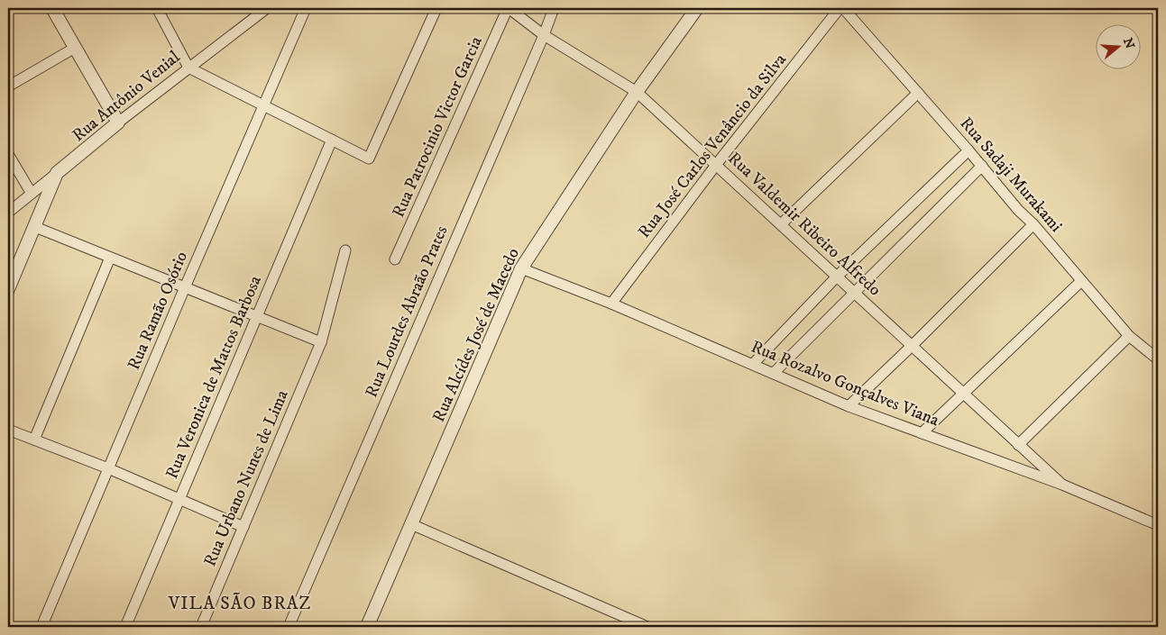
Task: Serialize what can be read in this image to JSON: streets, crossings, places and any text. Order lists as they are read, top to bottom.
{
  "streets": {
    "street": [
      "Rua Antônio Venial",
      "Rua Patrocinio Victor Garcia",
      "Rua José Carlos Venâncio da Silva",
      "Rua Sadaji Murakami",
      "Rua Valdemir Ribeiro Alfredo",
      "Rua Ramão Osório",
      "Rua Lourdes Abraão Prates",
      "Rua Alcídes José de Macedo",
      "Rua Veronica de Mattos Barbosa",
      "Rua Rozalvo Gonçalves Viana",
      "Rua Urbano Nunes de Lima"
    ]
  },
  "crossings": [
    ["Rua Patrocinio Victor Garcia", "Rua Valdemir Ribeiro Alfredo"],
    ["Rua José Carlos Venâncio da Silva", "Rua Valdemir Ribeiro Alfredo"],
    ["Rua José Carlos Venâncio da Silva", "Rua Rozalvo Gonçalves Viana"],
    ["Rua Valdemir Ribeiro Alfredo", "Rua Lourdes Abraão Prates"],
    ["Rua Valdemir Ribeiro Alfredo", "Rua Alcídes José de Macedo"],
    ["Rua Valdemir Ribeiro Alfredo", "Rua Rozalvo Gonçalves Viana"],
    ["Rua Alcídes José de Macedo", "Rua Rozalvo Gonçalves Viana"]
  ],
  "districts": ["VILA SÃO BRAZ"],
  "north": "right"
}
